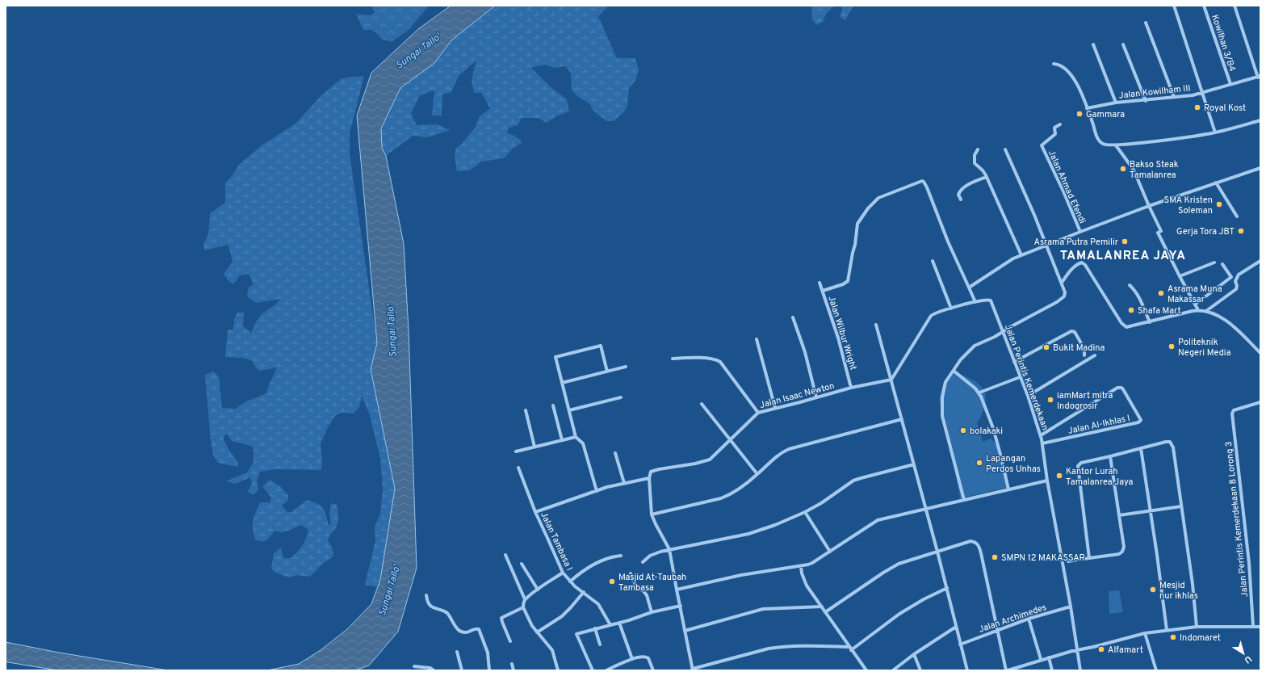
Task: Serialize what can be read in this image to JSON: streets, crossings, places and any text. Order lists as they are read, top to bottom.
{
  "streets": {
    "street": [
      "Kowilhan 3/B4",
      "Jalan Kowilham III",
      "Jalan Ahmad Efendi",
      "Jalan Wilbur Wright",
      "Jalan Perintis Kemerdekaan",
      "Jalan Isaac Newton",
      "Jalan Al-Ikhlas I",
      "Jalan Perintis Kemerdekaan 8 Lorong 3",
      "Jalan Tambasa I",
      "Jalan Archimedes"
    ]
  },
  "crossings": [
    ["Kowilhan 3/B4", "Jalan Kowilham III"],
    ["Jalan Wilbur Wright", "Jalan Isaac Newton"],
    ["Jalan Perintis Kemerdekaan", "Jalan Al-Ikhlas I"],
    ["Jalan Perintis Kemerdekaan", "Jalan Archimedes"],
    ["Jalan Isaac Newton", "Jalan Tambasa I"]
  ],
  "districts": ["TAMALANREA JAYA"],
  "water": ["Sungai Tallo'"],
  "places": [
    "Royal Kost",
    "Gammara",
    "Bakso Steak Tamalanrea",
    "SMA Kristen Soleman",
    "Gerja Tora JBT",
    "Asrama Putra Pemilir",
    "Asrama Muna Makassar",
    "Shafa Mart",
    "Politeknik Negeri Media",
    "Bukit Madina",
    "iamMart mitra Indogrosir",
    "bolakaki",
    "Lapangan Perdos Unhas",
    "Kantor Lurah Tamalanrea Jaya",
    "SMPN 12 MAKASSAR",
    "Masjid At-Taubah Tambasa",
    "Mesjid nur ikhlas",
    "Indomaret",
    "Alfamart"
  ],
  "north": "bottom right"
}
